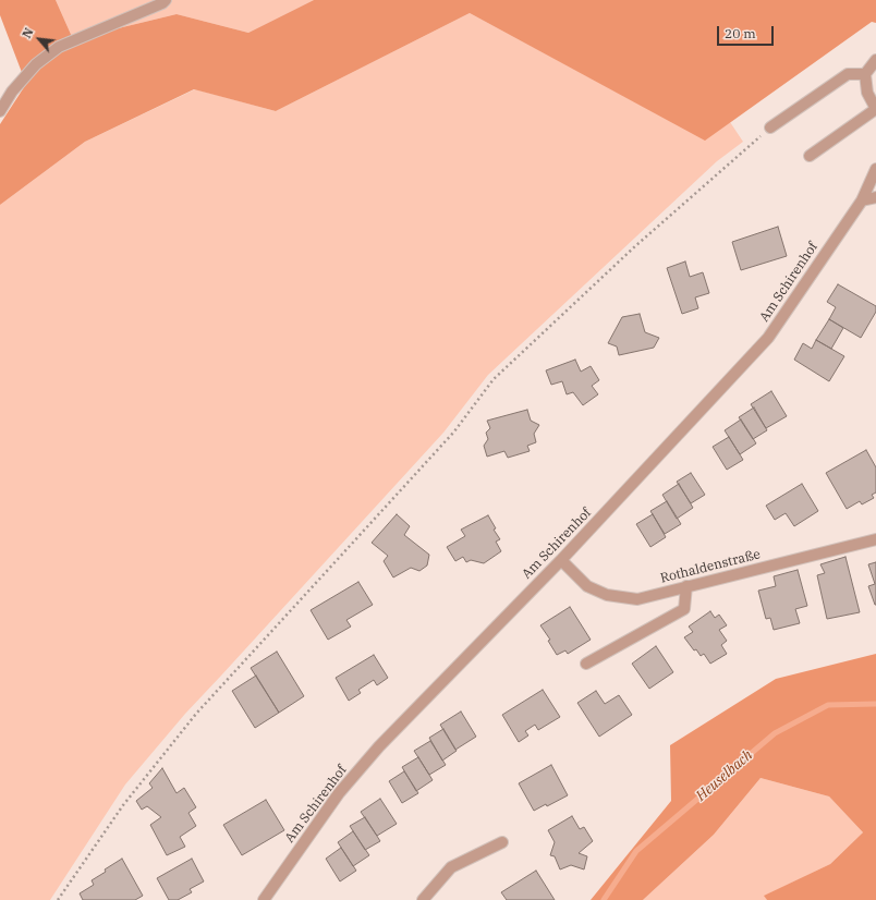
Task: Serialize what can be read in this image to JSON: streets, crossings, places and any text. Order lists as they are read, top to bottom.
{
  "streets": {
    "street": ["Am Schirenhof", "Rothaldenstraße"]
  },
  "crossings": [
    ["Am Schirenhof", "Rothaldenstraße"]
  ],
  "water": ["Heuselbach"],
  "scale_bar": "20 m",
  "north": "top left"
}
